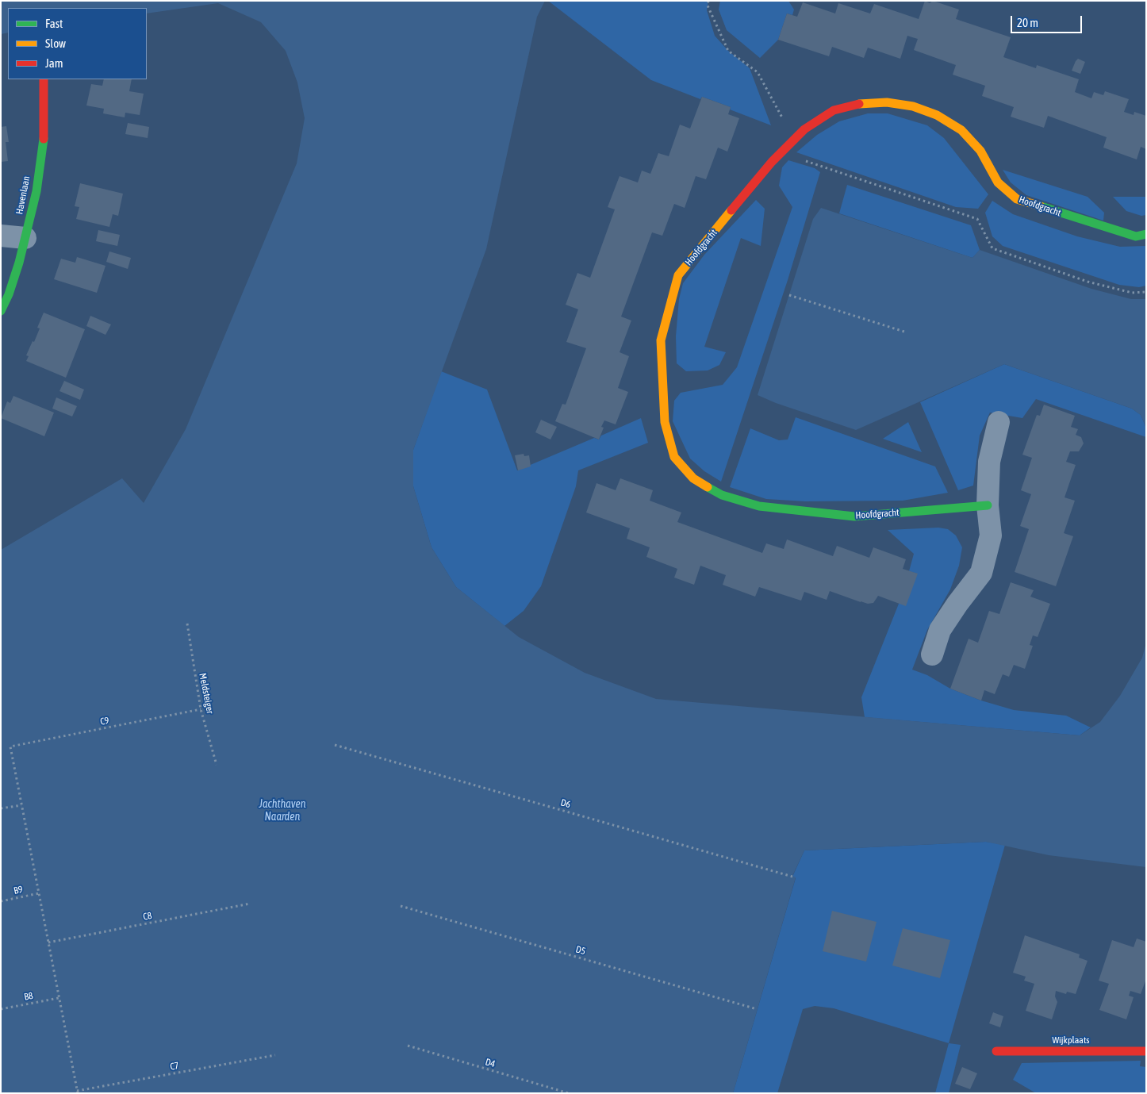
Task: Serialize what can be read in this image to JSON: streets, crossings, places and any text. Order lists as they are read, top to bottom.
{
  "streets": {
    "street": ["Havenlaan", "Hoofdgracht", "Wijkplaats"],
    "path": [
      "Meldsteiger",
      "C9",
      "D6",
      "B9",
      "C8",
      "D5",
      "B8",
      "D4",
      "C7"
    ]
  },
  "crossings": [
    ["Meldsteiger", "C9"]
  ],
  "water": ["Jachthaven Naarden"],
  "legend": ["Fast", "Slow", "Jam"],
  "scale_bar": "20 m"
}
